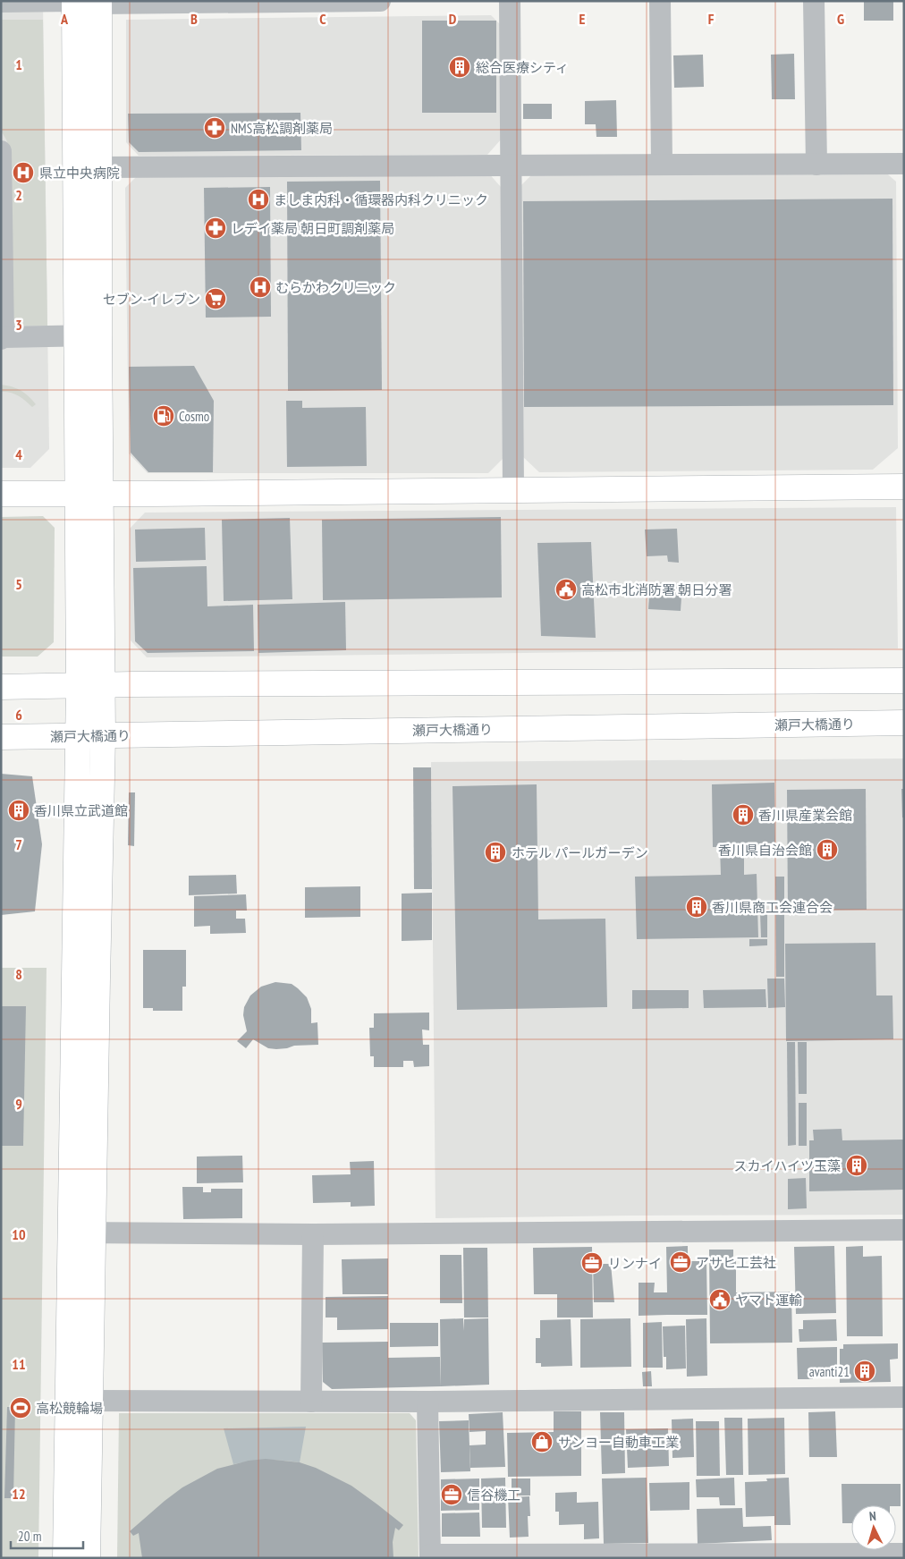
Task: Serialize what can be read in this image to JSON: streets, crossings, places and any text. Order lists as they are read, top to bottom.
{
  "streets": {
    "street": ["瀬戸大橋通り"]
  },
  "places": {
    "building": [
      "総合医療シティ",
      "香川県立武道館",
      "香川県産業会館",
      "香川県自治会館",
      "ホテル パールガーデン",
      "香川県商工会連合会",
      "スカイハイツ玉藻",
      "avanti21"
    ],
    "pharmacy": ["NMS高松調剤薬局", "レデイ薬局 朝日町調剤薬局"],
    "hospital": ["県立中央病院", "ましま内科・循環器内科クリニック", "むらかわクリニック"],
    "supermarket": ["セブン-イレブン"],
    "fuel station": ["Cosmo"],
    "public building": ["高松市北消防署 朝日分署", "ヤマト運輸"],
    "office": ["アサヒ工芸社", "リンナイ", "信谷機工"],
    "sports": ["高松競輪場"],
    "shop": ["サンヨー自動車工業"]
  },
  "scale_bar": "20 m",
  "north": "top",
  "grid": {
    "columns": [
      "A",
      "B",
      "C",
      "D",
      "E",
      "F",
      "G"
    ],
    "rows": [
      "1",
      "2",
      "3",
      "4",
      "5",
      "6",
      "7",
      "8",
      "9",
      "10",
      "11",
      "12"
    ]
  }
}
